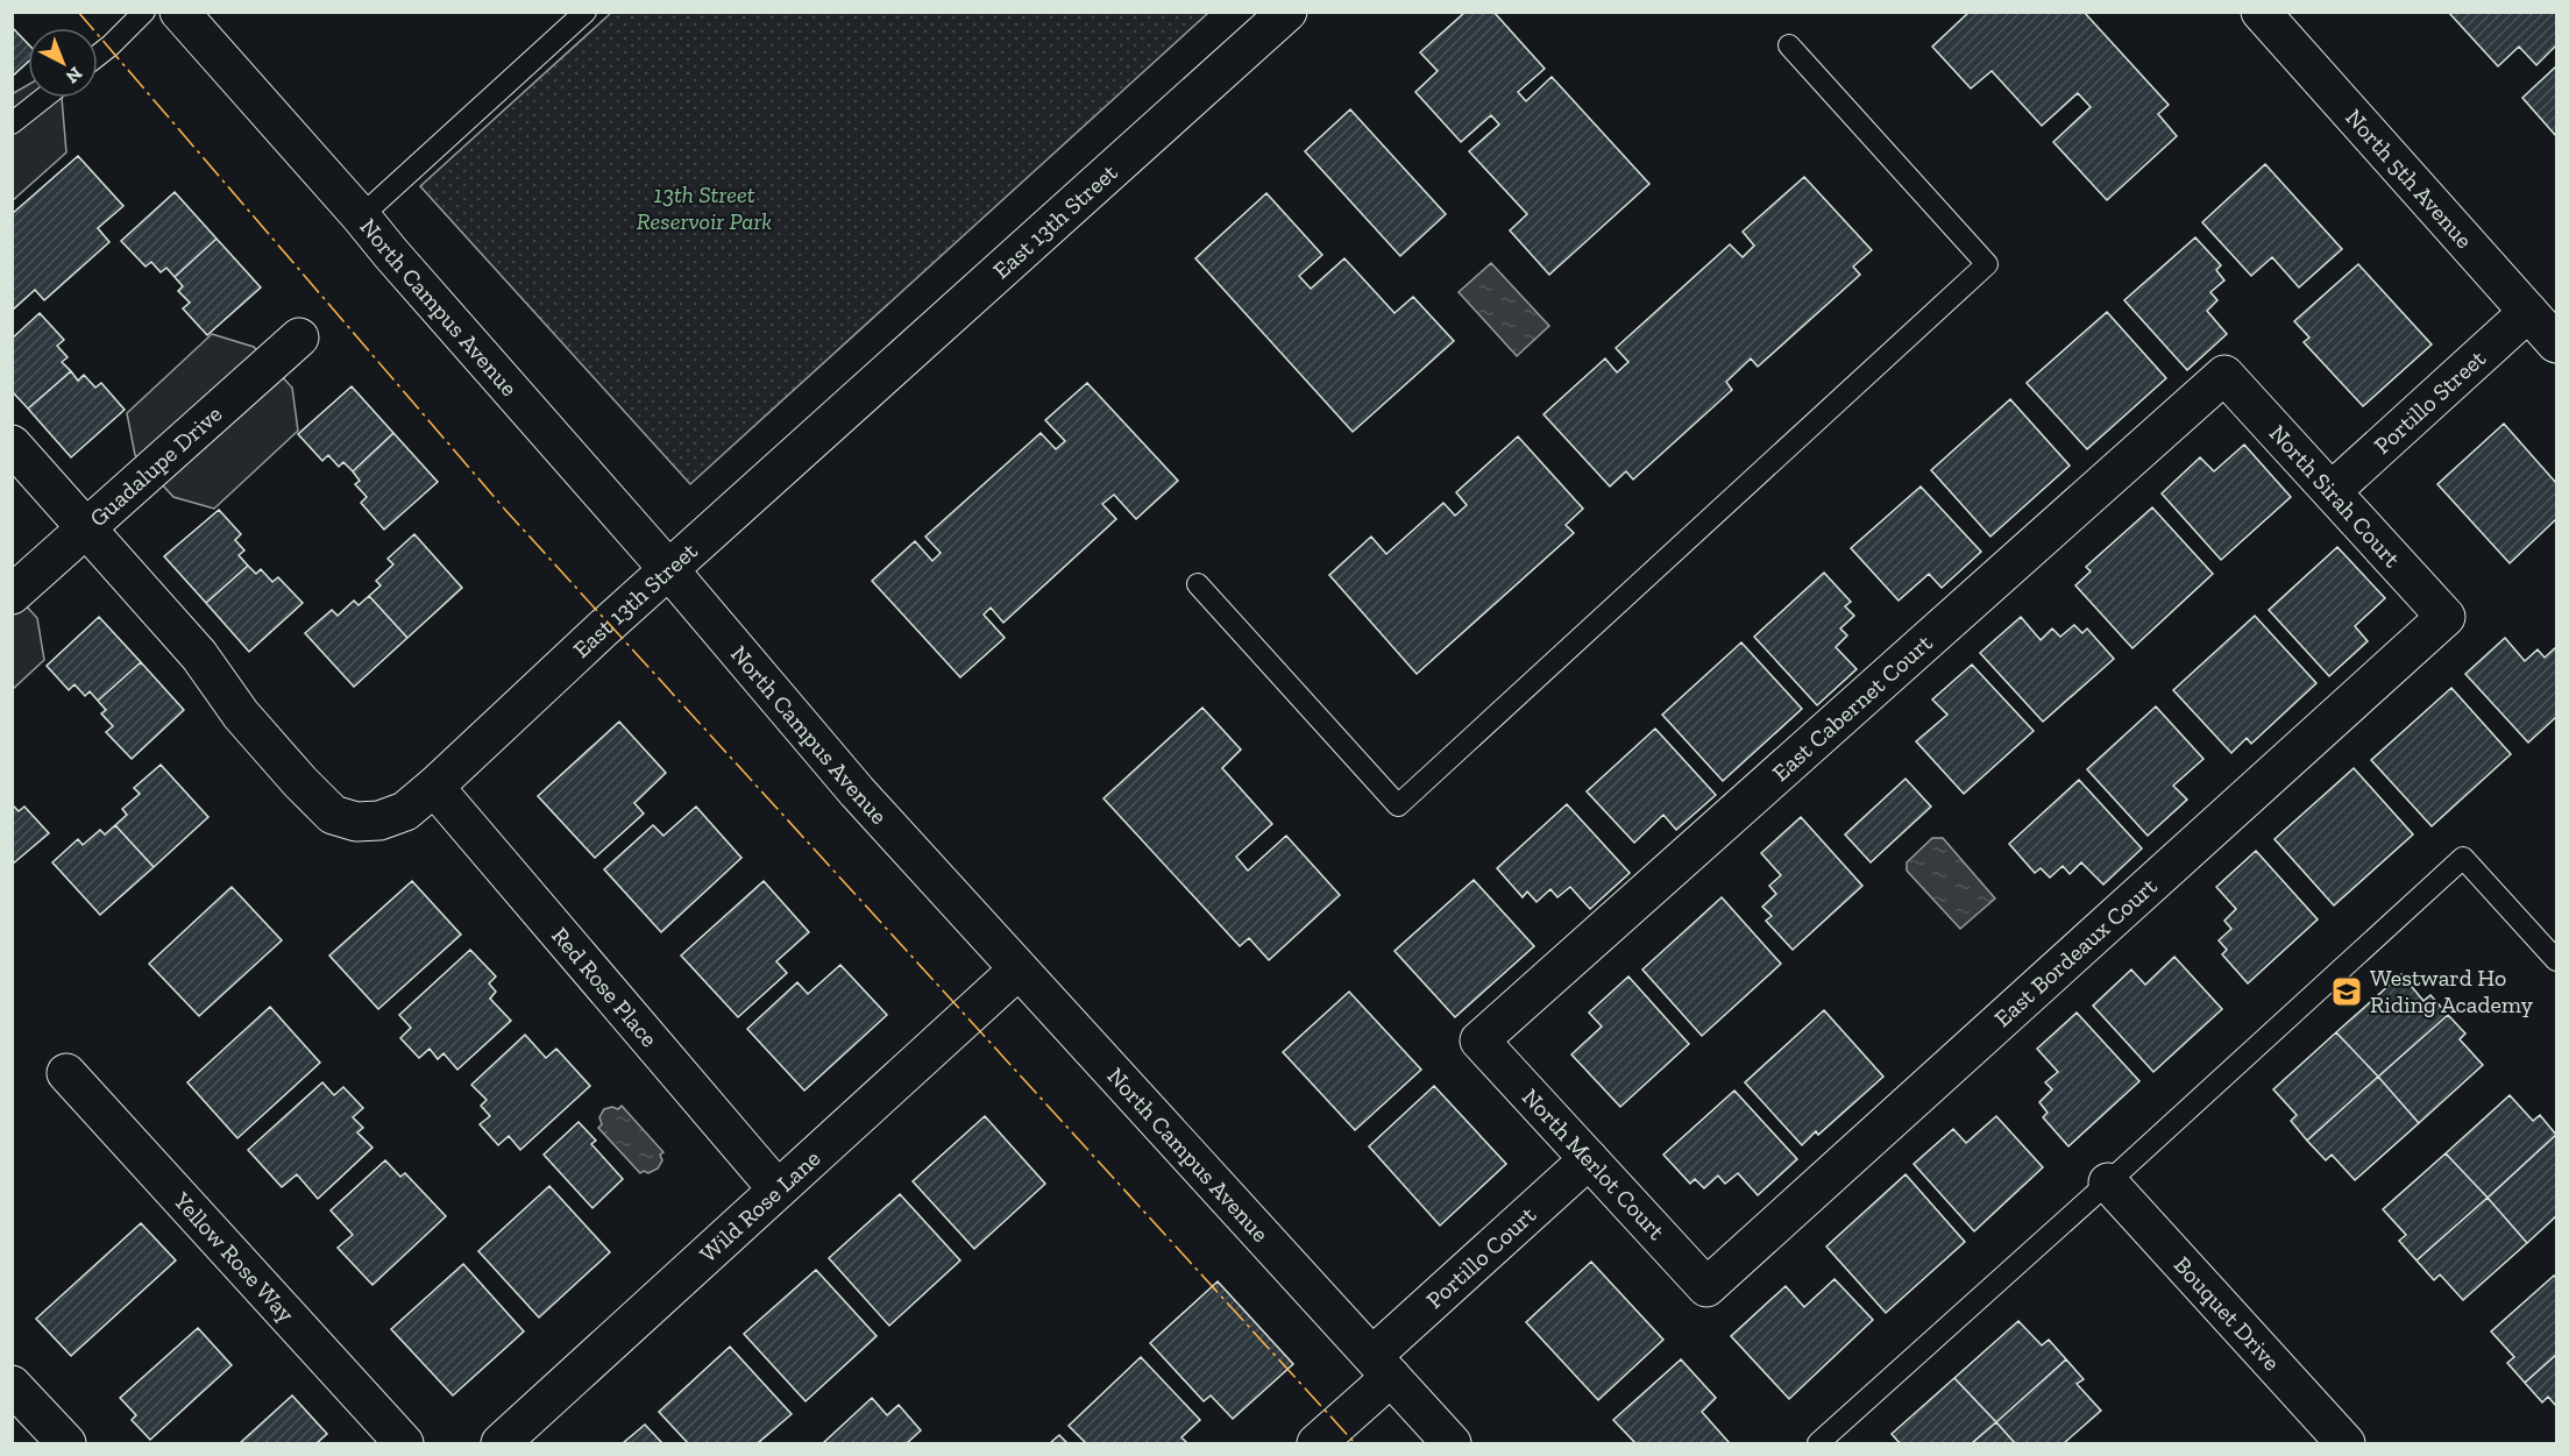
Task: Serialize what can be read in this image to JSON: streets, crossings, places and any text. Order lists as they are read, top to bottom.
{
  "streets": {
    "street": [
      "North 5th Avenue",
      "East 13th Street",
      "North Campus Avenue",
      "Portillo Street",
      "Guadalupe Drive",
      "North Sirah Court",
      "East Cabernet Court",
      "East Bordeaux Court",
      "Red Rose Place",
      "North Merlot Court",
      "Wild Rose Lane",
      "Portillo Court",
      "Yellow Rose Way",
      "Bouquet Drive"
    ]
  },
  "crossings": [
    ["North 5th Avenue", "Portillo Street"],
    ["East 13th Street", "North Campus Avenue"],
    ["East 13th Street", "Guadalupe Drive"],
    ["East 13th Street", "Red Rose Place"],
    ["North Campus Avenue", "Wild Rose Lane"],
    ["North Campus Avenue", "Portillo Court"],
    ["Portillo Street", "North Sirah Court"],
    ["North Sirah Court", "East Cabernet Court"],
    ["North Sirah Court", "East Bordeaux Court"],
    ["East Cabernet Court", "North Merlot Court"],
    ["East Bordeaux Court", "North Merlot Court"],
    ["Red Rose Place", "Wild Rose Lane"],
    ["North Merlot Court", "Portillo Court"]
  ],
  "parks": ["13th Street Reservoir Park"],
  "places": {
    "school or university": ["Westward Ho Riding Academy"]
  },
  "north": "bottom right"
}
